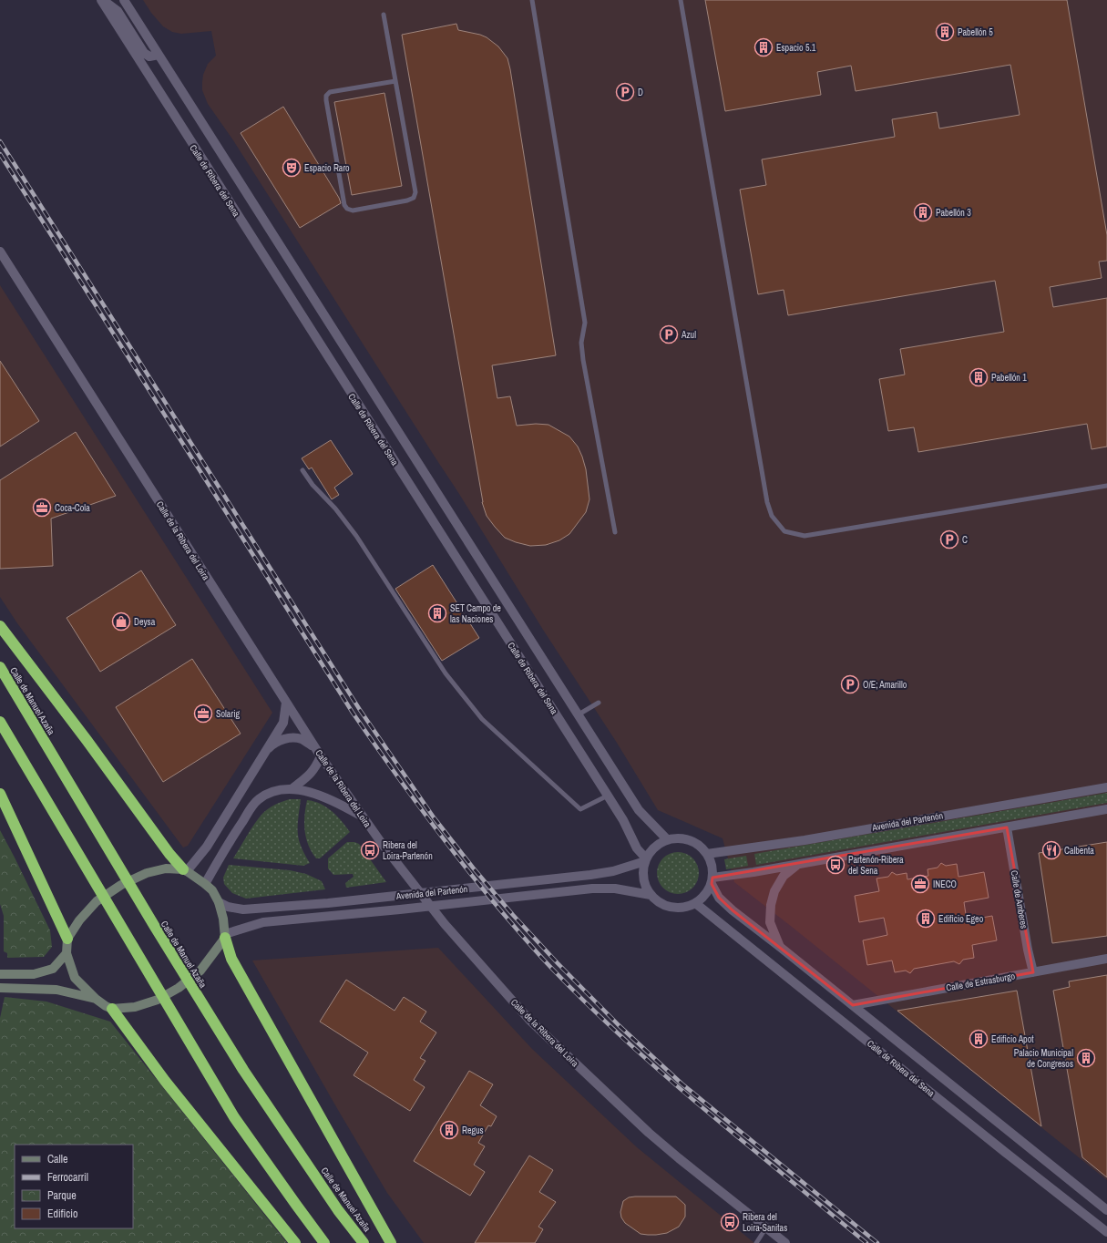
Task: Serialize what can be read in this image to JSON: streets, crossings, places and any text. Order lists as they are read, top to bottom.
{
  "streets": {
    "highway": ["Calle de Manuel Azaña"],
    "street": [
      "Calle de Ribera del Sena",
      "Calle de la Ribera del Loira",
      "Avenida del Partenón",
      "Calle de Amberes",
      "Calle de Estrasburgo"
    ]
  },
  "crossings": [
    ["Calle de Ribera del Sena", "Avenida del Partenón"],
    ["Calle de Ribera del Sena", "Calle de Estrasburgo"],
    ["Calle de Amberes", "Calle de Estrasburgo"]
  ],
  "places": {
    "building": [
      "Pabellón 5",
      "Espacio 5.1",
      "Pabellón 3",
      "Pabellón 1",
      "SET Campo de las Naciones",
      "Edificio Egeo",
      "Edificio Apot",
      "Palacio Municipal de Congresos",
      "Regus"
    ],
    "parking": [
      "D",
      "Azul",
      "C",
      "O/E; Amarillo"
    ],
    "theatre": ["Espacio Raro"],
    "office": ["Coca-Cola", "Solarig", "INECO"],
    "shop": ["Deysa"],
    "bus stop": ["Ribera del Loira-Partenón", "Partenón-Ribera del Sena", "Ribera del Loira-Sanitas"],
    "restaurant": ["Calbenta"]
  },
  "legend": [
    "Calle",
    "Ferrocarril",
    "Parque",
    "Edificio"
  ]
}
